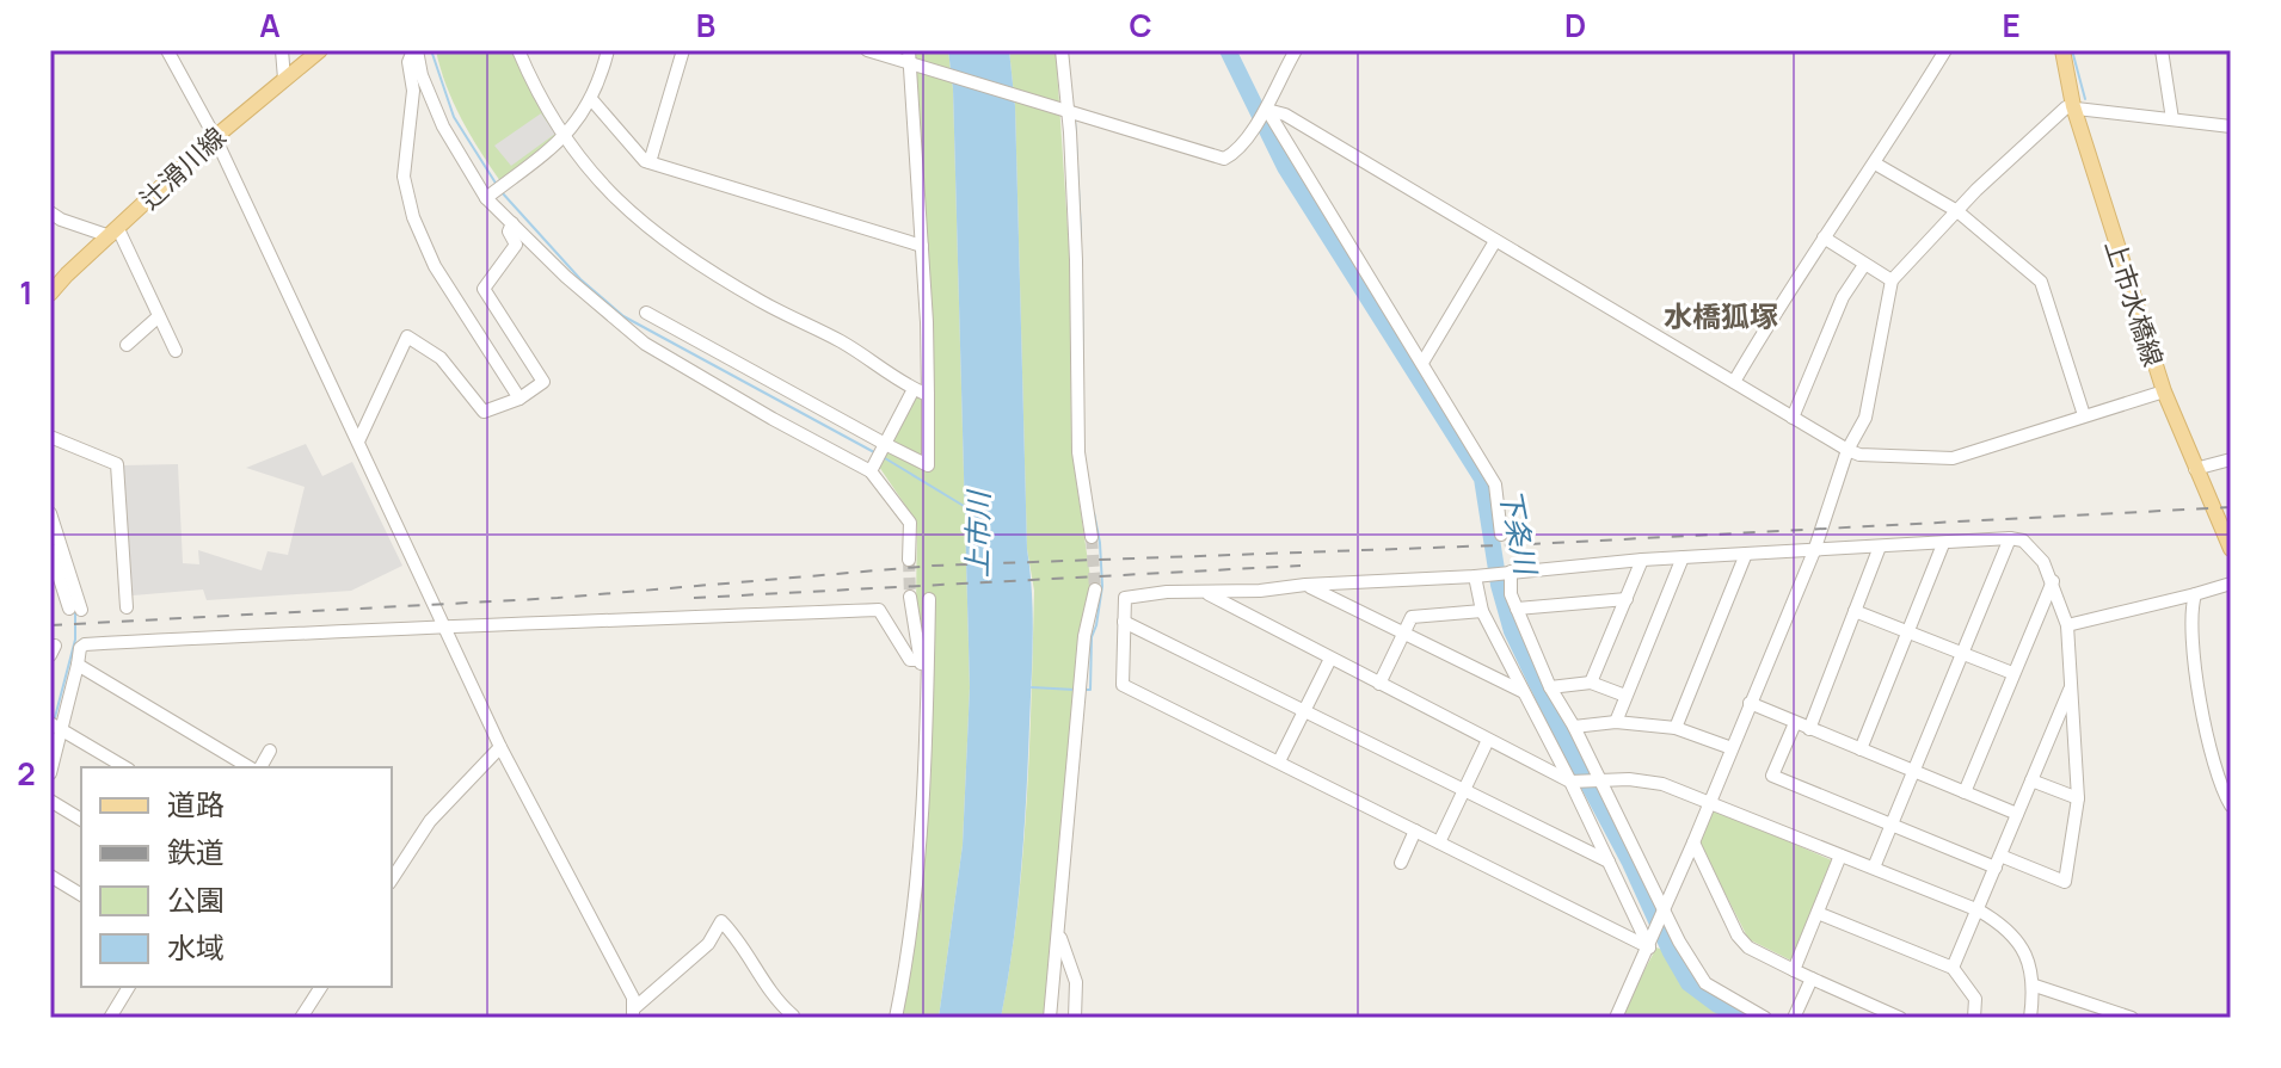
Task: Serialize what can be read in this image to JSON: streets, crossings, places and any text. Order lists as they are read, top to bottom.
{
  "streets": {
    "main road": ["辻滑川線", "上市水橋線"]
  },
  "districts": ["水橋狐塚"],
  "water": ["下条川", "上市川"],
  "legend": [
    "道路",
    "鉄道",
    "公園",
    "水域"
  ],
  "grid": {
    "columns": [
      "A",
      "B",
      "C",
      "D",
      "E"
    ],
    "rows": ["1", "2"]
  }
}
